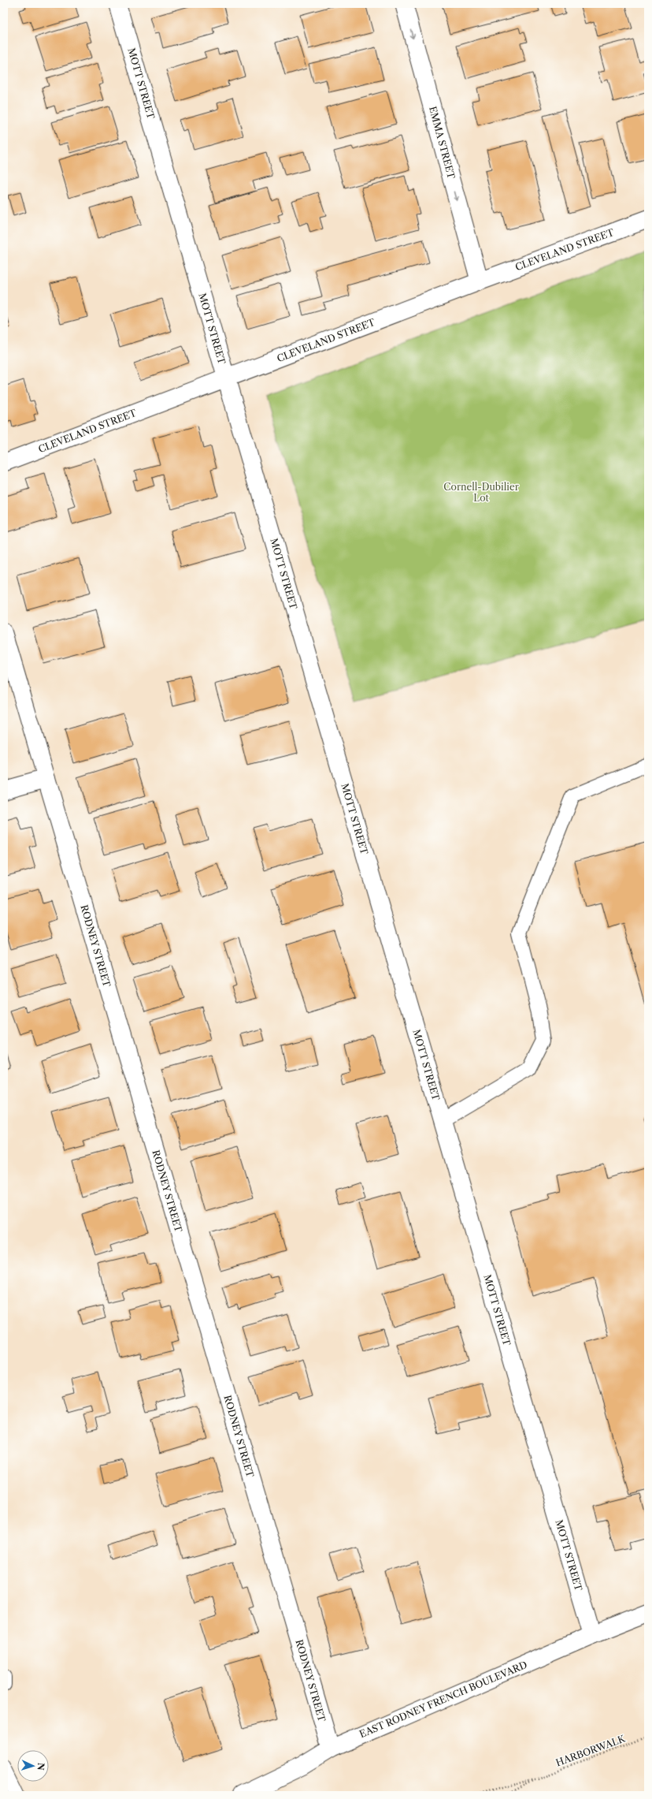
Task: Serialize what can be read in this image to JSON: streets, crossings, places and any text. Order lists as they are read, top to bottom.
{
  "streets": {
    "street": [
      "MOTT STREET",
      "EMMA STREET",
      "CLEVELAND STREET",
      "RODNEY STREET",
      "EAST RODNEY FRENCH BOULEVARD"
    ],
    "path": ["HARBORWALK"]
  },
  "crossings": [
    ["MOTT STREET", "CLEVELAND STREET"],
    ["MOTT STREET", "EAST RODNEY FRENCH BOULEVARD"],
    ["EMMA STREET", "CLEVELAND STREET"],
    ["RODNEY STREET", "EAST RODNEY FRENCH BOULEVARD"]
  ],
  "one_way": ["EMMA STREET"],
  "parks": ["Cornell-Dubilier Lot"],
  "north": "right"
}
